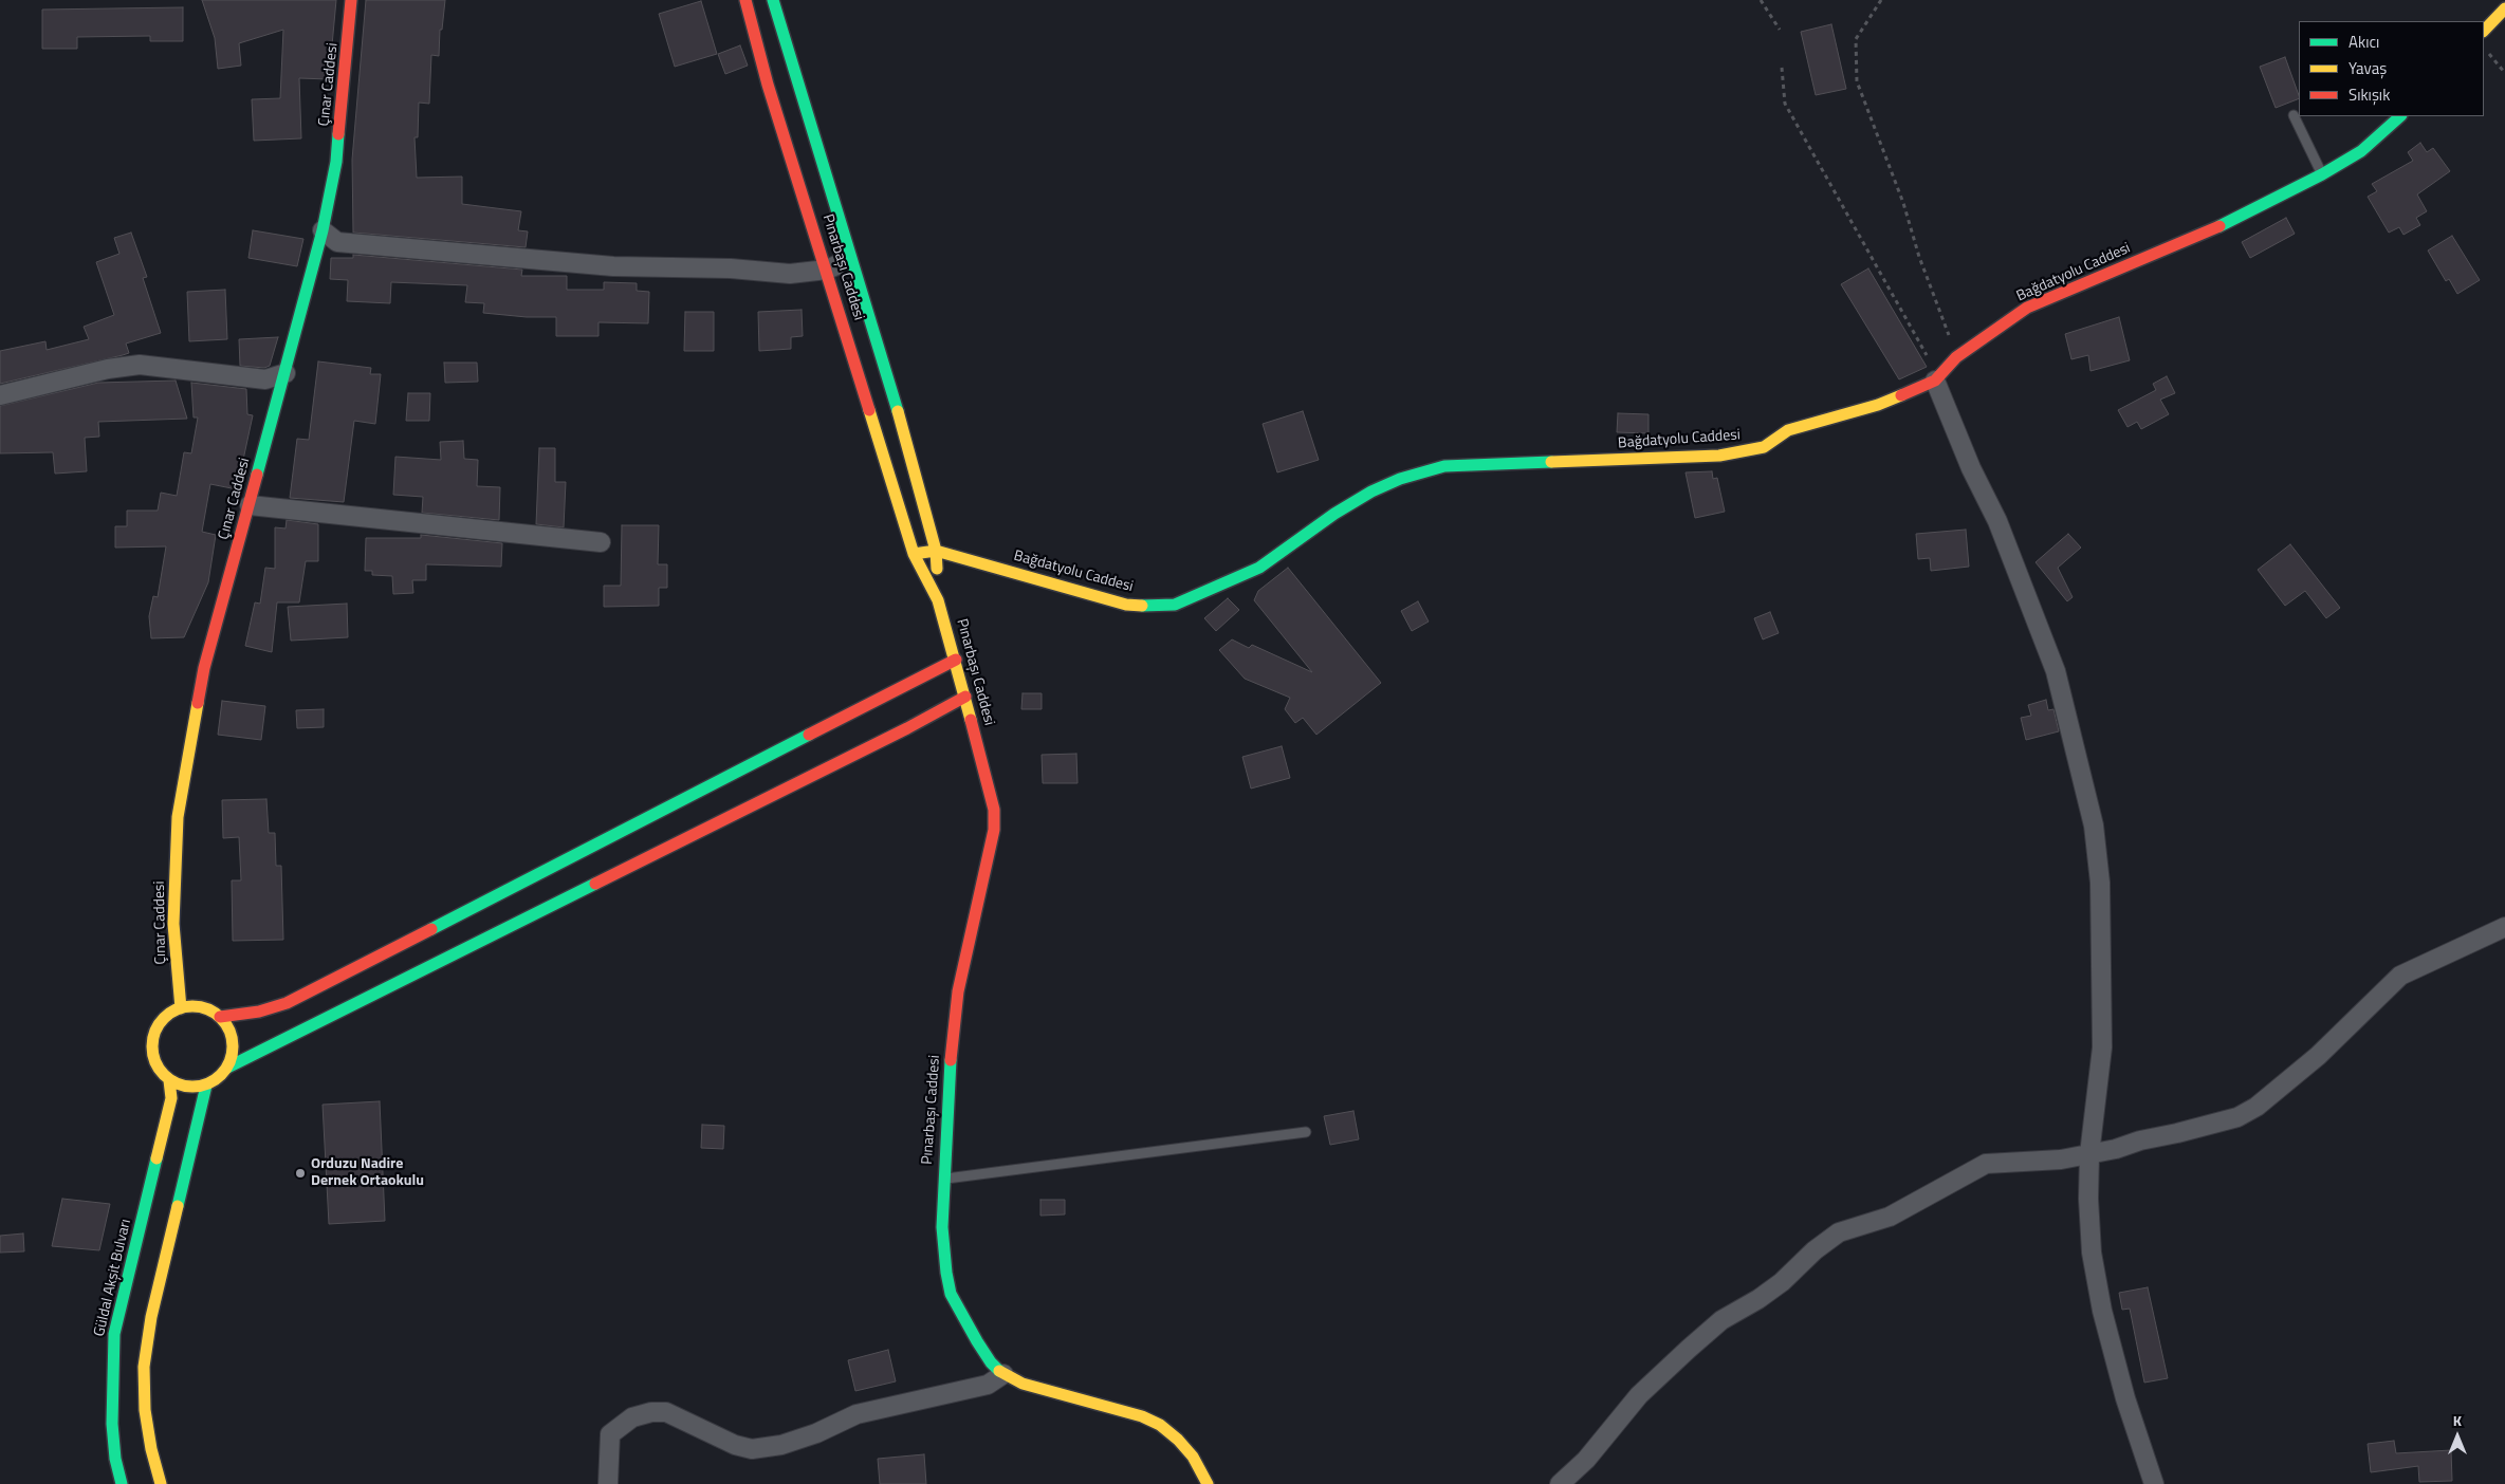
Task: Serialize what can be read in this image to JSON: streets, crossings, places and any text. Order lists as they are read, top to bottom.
{
  "streets": {
    "street": [
      "Çınar Caddesi",
      "Pınarbaşı Caddesi",
      "Bağdatyolu Caddesi",
      "Güldal Akşit Bulvarı"
    ]
  },
  "crossings": [
    ["Çınar Caddesi", "Güldal Akşit Bulvarı"],
    ["Pınarbaşı Caddesi", "Bağdatyolu Caddesi"]
  ],
  "places": ["Orduzu Nadire Dernek Ortaokulu"],
  "legend": ["Akıcı", "Yavaş", "Sıkışık"],
  "north": "top"
}
